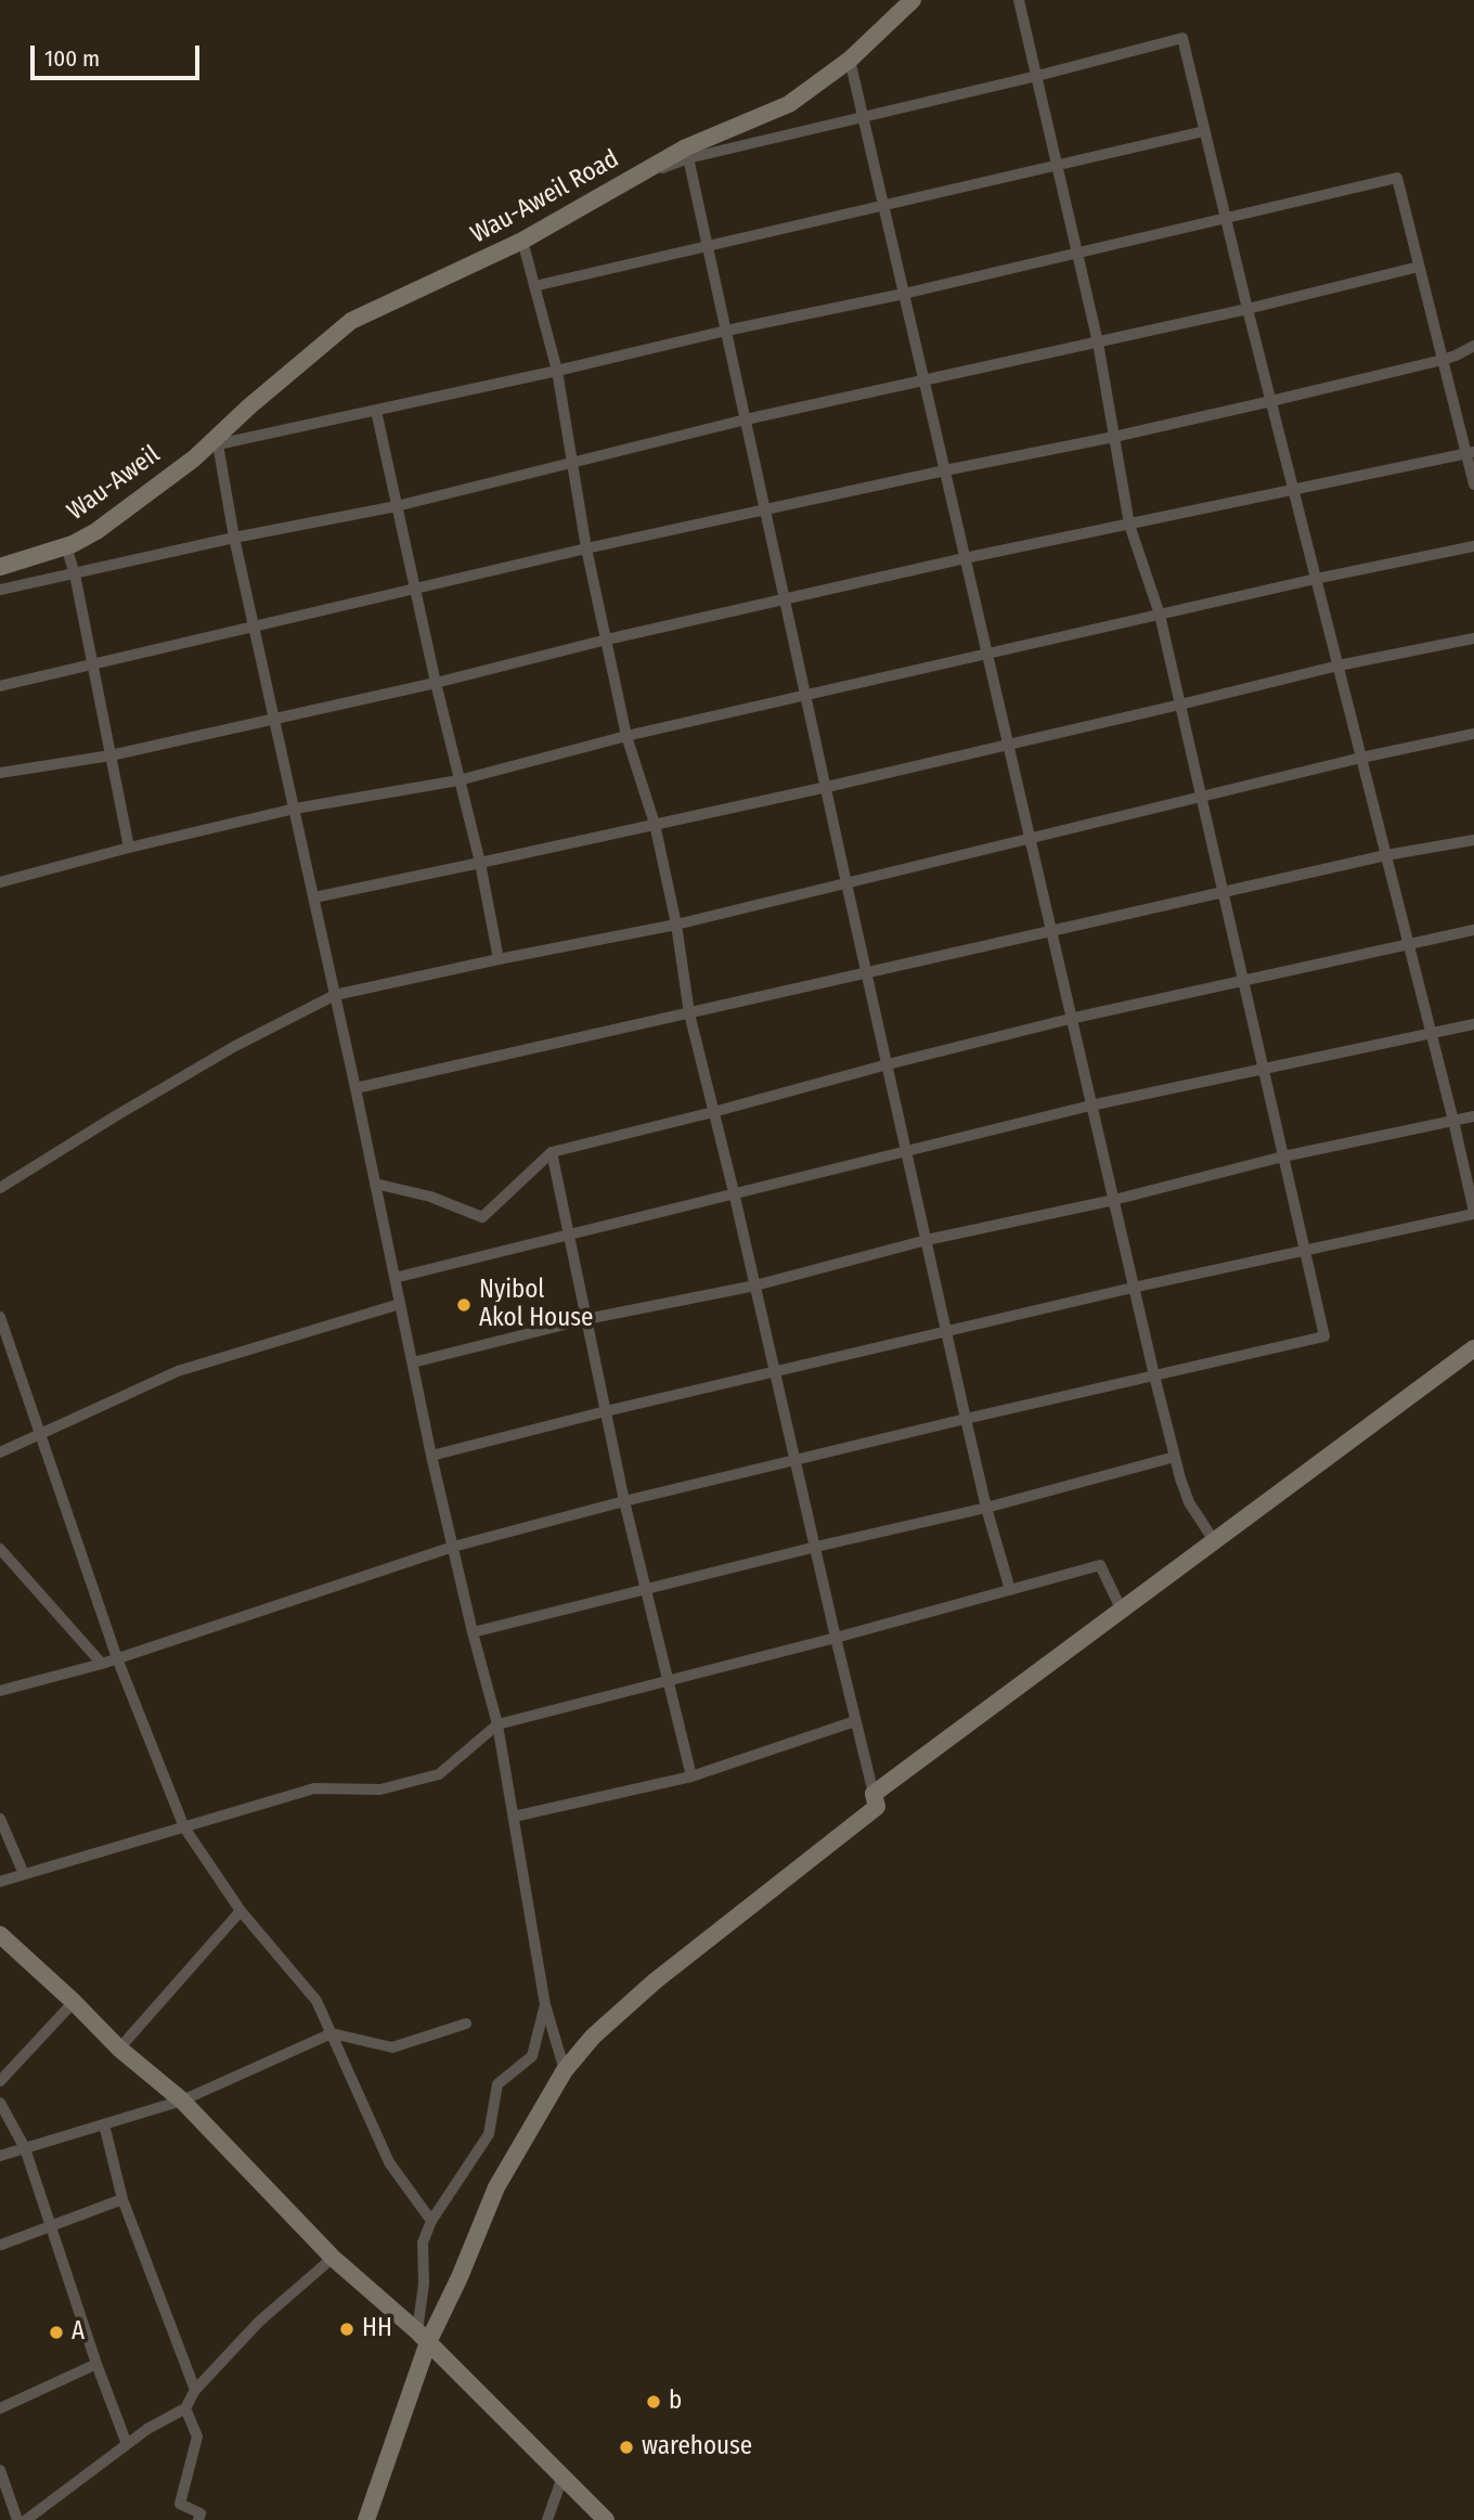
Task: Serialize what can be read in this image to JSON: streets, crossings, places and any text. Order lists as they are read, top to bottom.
{
  "streets": {
    "street": ["Wau-Aweil Road", "Wau-Aweil"]
  },
  "crossings": [
    ["Wau-Aweil Road", "Wau-Aweil"]
  ],
  "places": [
    "Nyibol Akol House",
    "HH",
    "A",
    "b",
    "warehouse"
  ],
  "scale_bar": "100 m"
}
